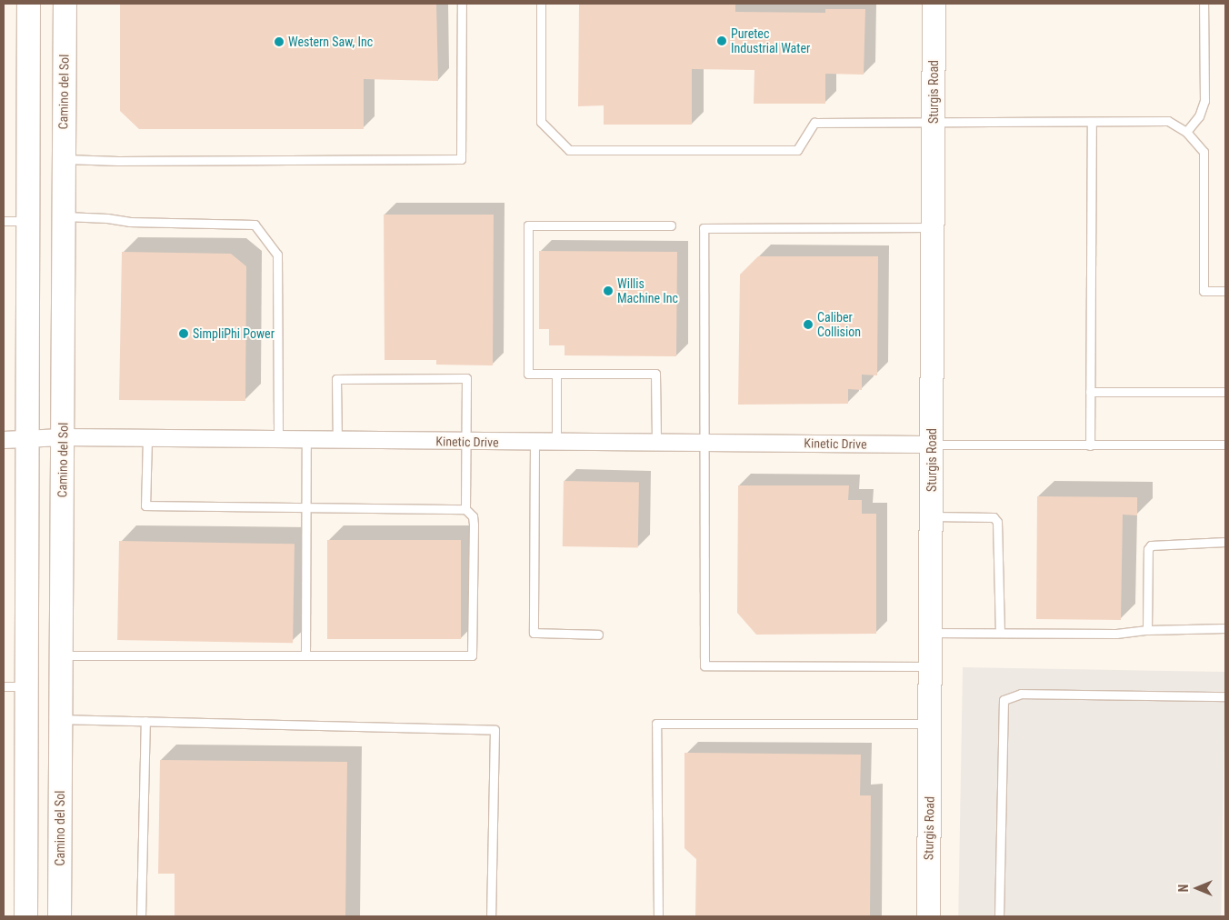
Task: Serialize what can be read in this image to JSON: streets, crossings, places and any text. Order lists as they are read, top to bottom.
{
  "streets": {
    "street": ["Camino del Sol", "Sturgis Road", "Kinetic Drive"]
  },
  "crossings": [
    ["Camino del Sol", "Kinetic Drive"],
    ["Sturgis Road", "Kinetic Drive"]
  ],
  "places": [
    "Puretec Industrial Water",
    "Western Saw, Inc",
    "Willis Machine Inc",
    "Caliber Collision",
    "SimpliPhi Power"
  ],
  "north": "left"
}
